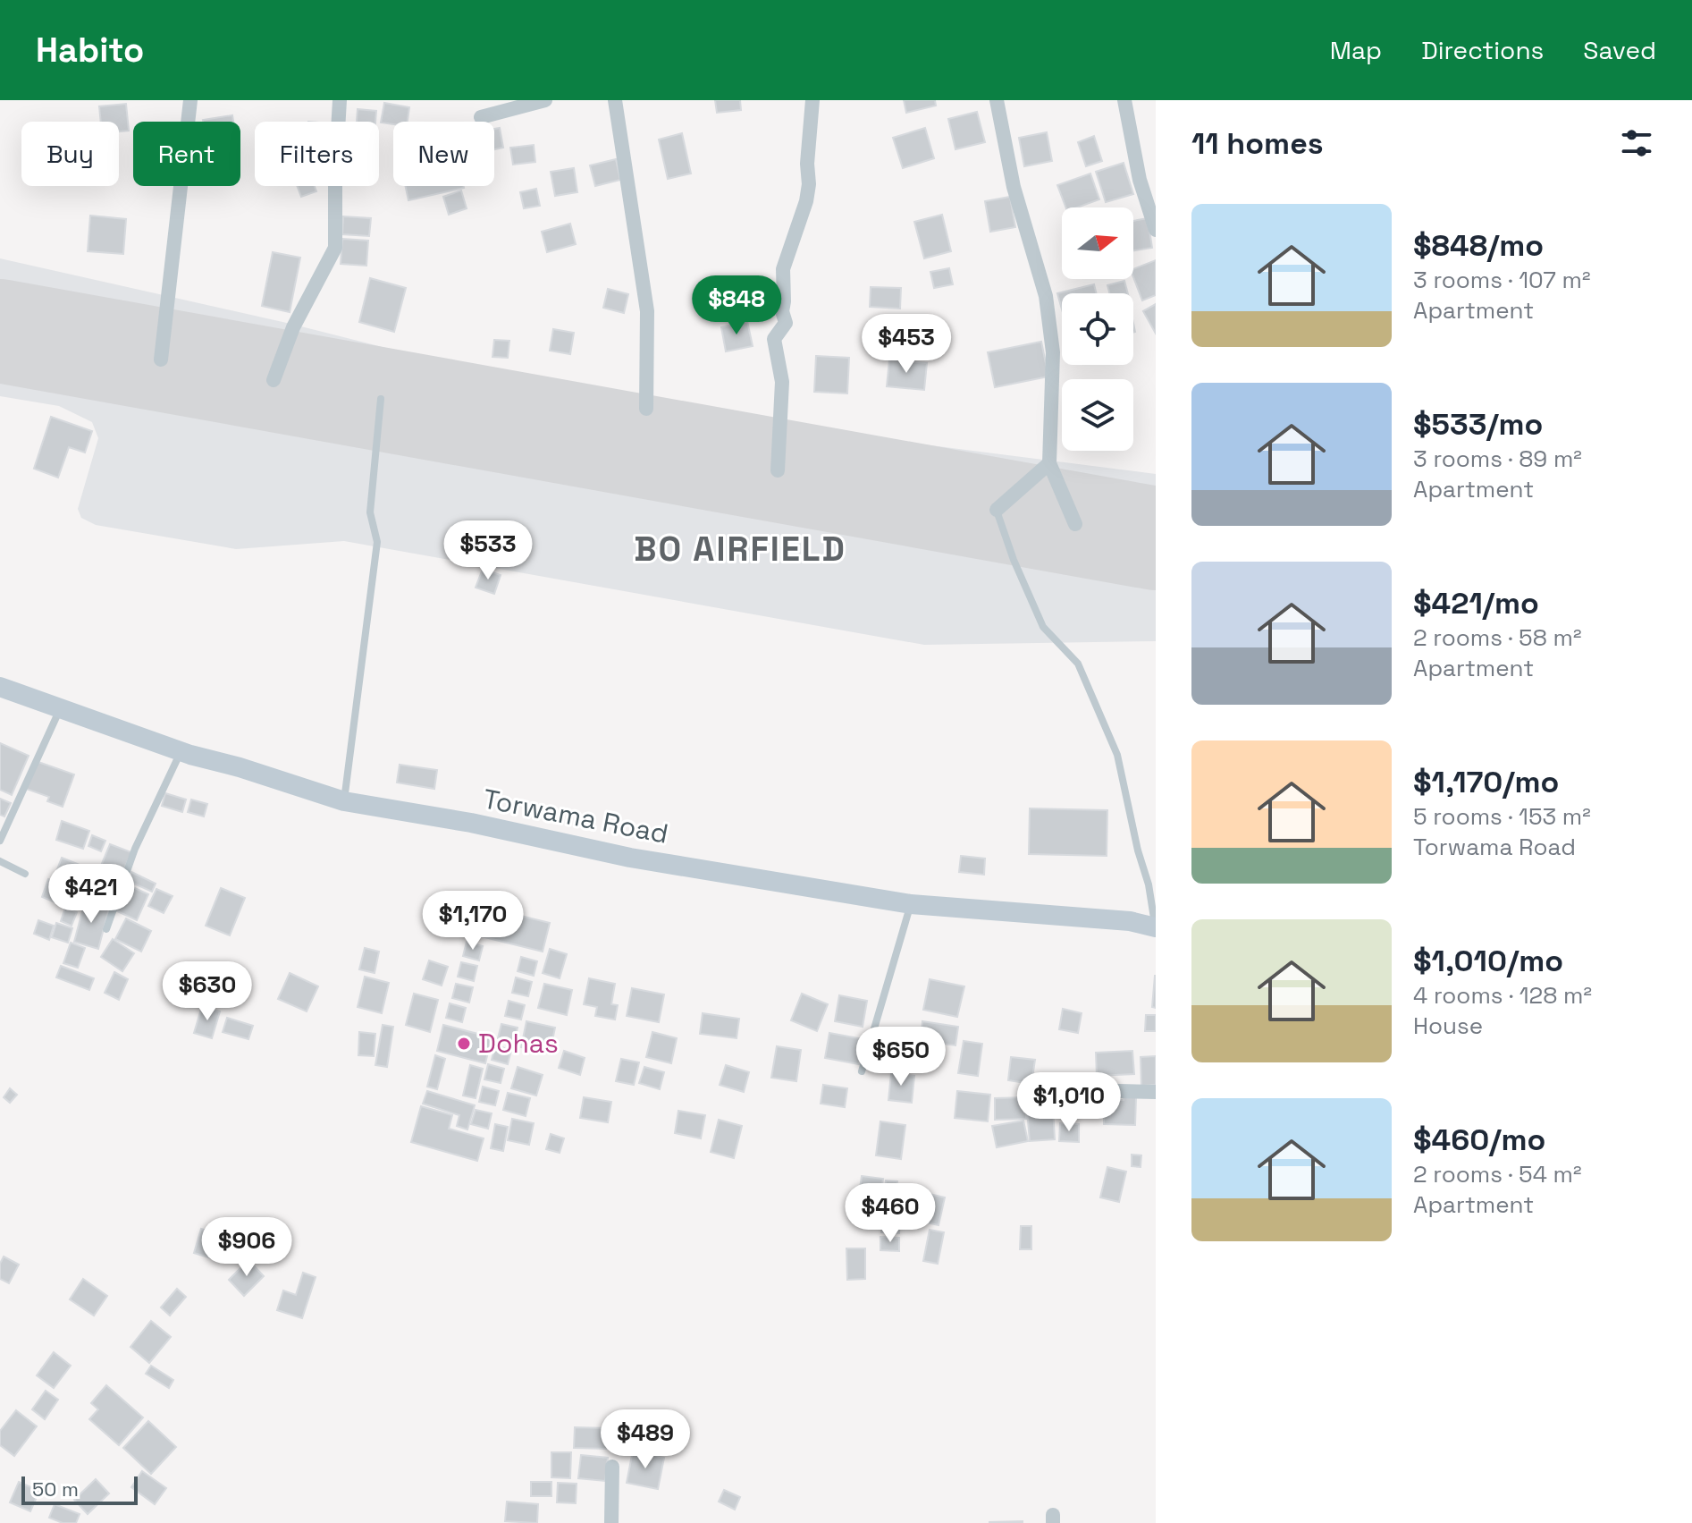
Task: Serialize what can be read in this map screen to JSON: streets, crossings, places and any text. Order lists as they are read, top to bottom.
{
  "streets": {
    "main road": ["Torwama Road"]
  },
  "districts": ["BO AIRFIELD"],
  "places": ["Dohas"],
  "scale_bar": "50 m",
  "north": "right",
  "page": {
    "header": "Habito",
    "nav": ["Map", "Directions", "Saved"],
    "heading": "11 homes",
    "chip": [
      "Buy",
      "Rent",
      "Filters",
      "New"
    ],
    "list": [
      {
        "name": "$848/mo",
        "note": "3 rooms · 107 m² · Apartment"
      },
      {
        "name": "$533/mo",
        "note": "3 rooms · 89 m² · Apartment"
      },
      {
        "name": "$421/mo",
        "note": "2 rooms · 58 m² · Apartment"
      },
      {
        "name": "$1,170/mo",
        "note": "5 rooms · 153 m² · Torwama Road"
      },
      {
        "name": "$1,010/mo",
        "note": "4 rooms · 128 m² · House"
      },
      {
        "name": "$460/mo",
        "note": "2 rooms · 54 m² · Apartment"
      }
    ],
    "price": [
      "$848",
      "$453",
      "$533",
      "$421",
      "$1,170",
      "$630",
      "$650",
      "$1,010",
      "$460",
      "$906",
      "$489"
    ],
    "scale": "50 m"
  }
}
